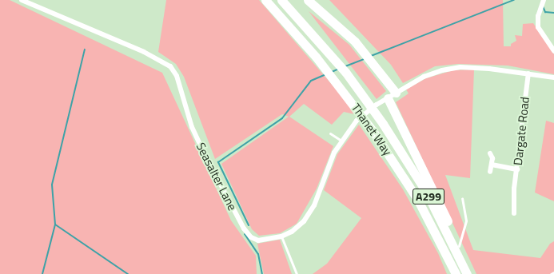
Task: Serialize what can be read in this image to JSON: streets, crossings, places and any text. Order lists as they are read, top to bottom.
{
  "streets": {
    "highway": ["Thanet Way", "A299"],
    "street": ["Dargate Road", "Seasalter Lane"]
  }
}
